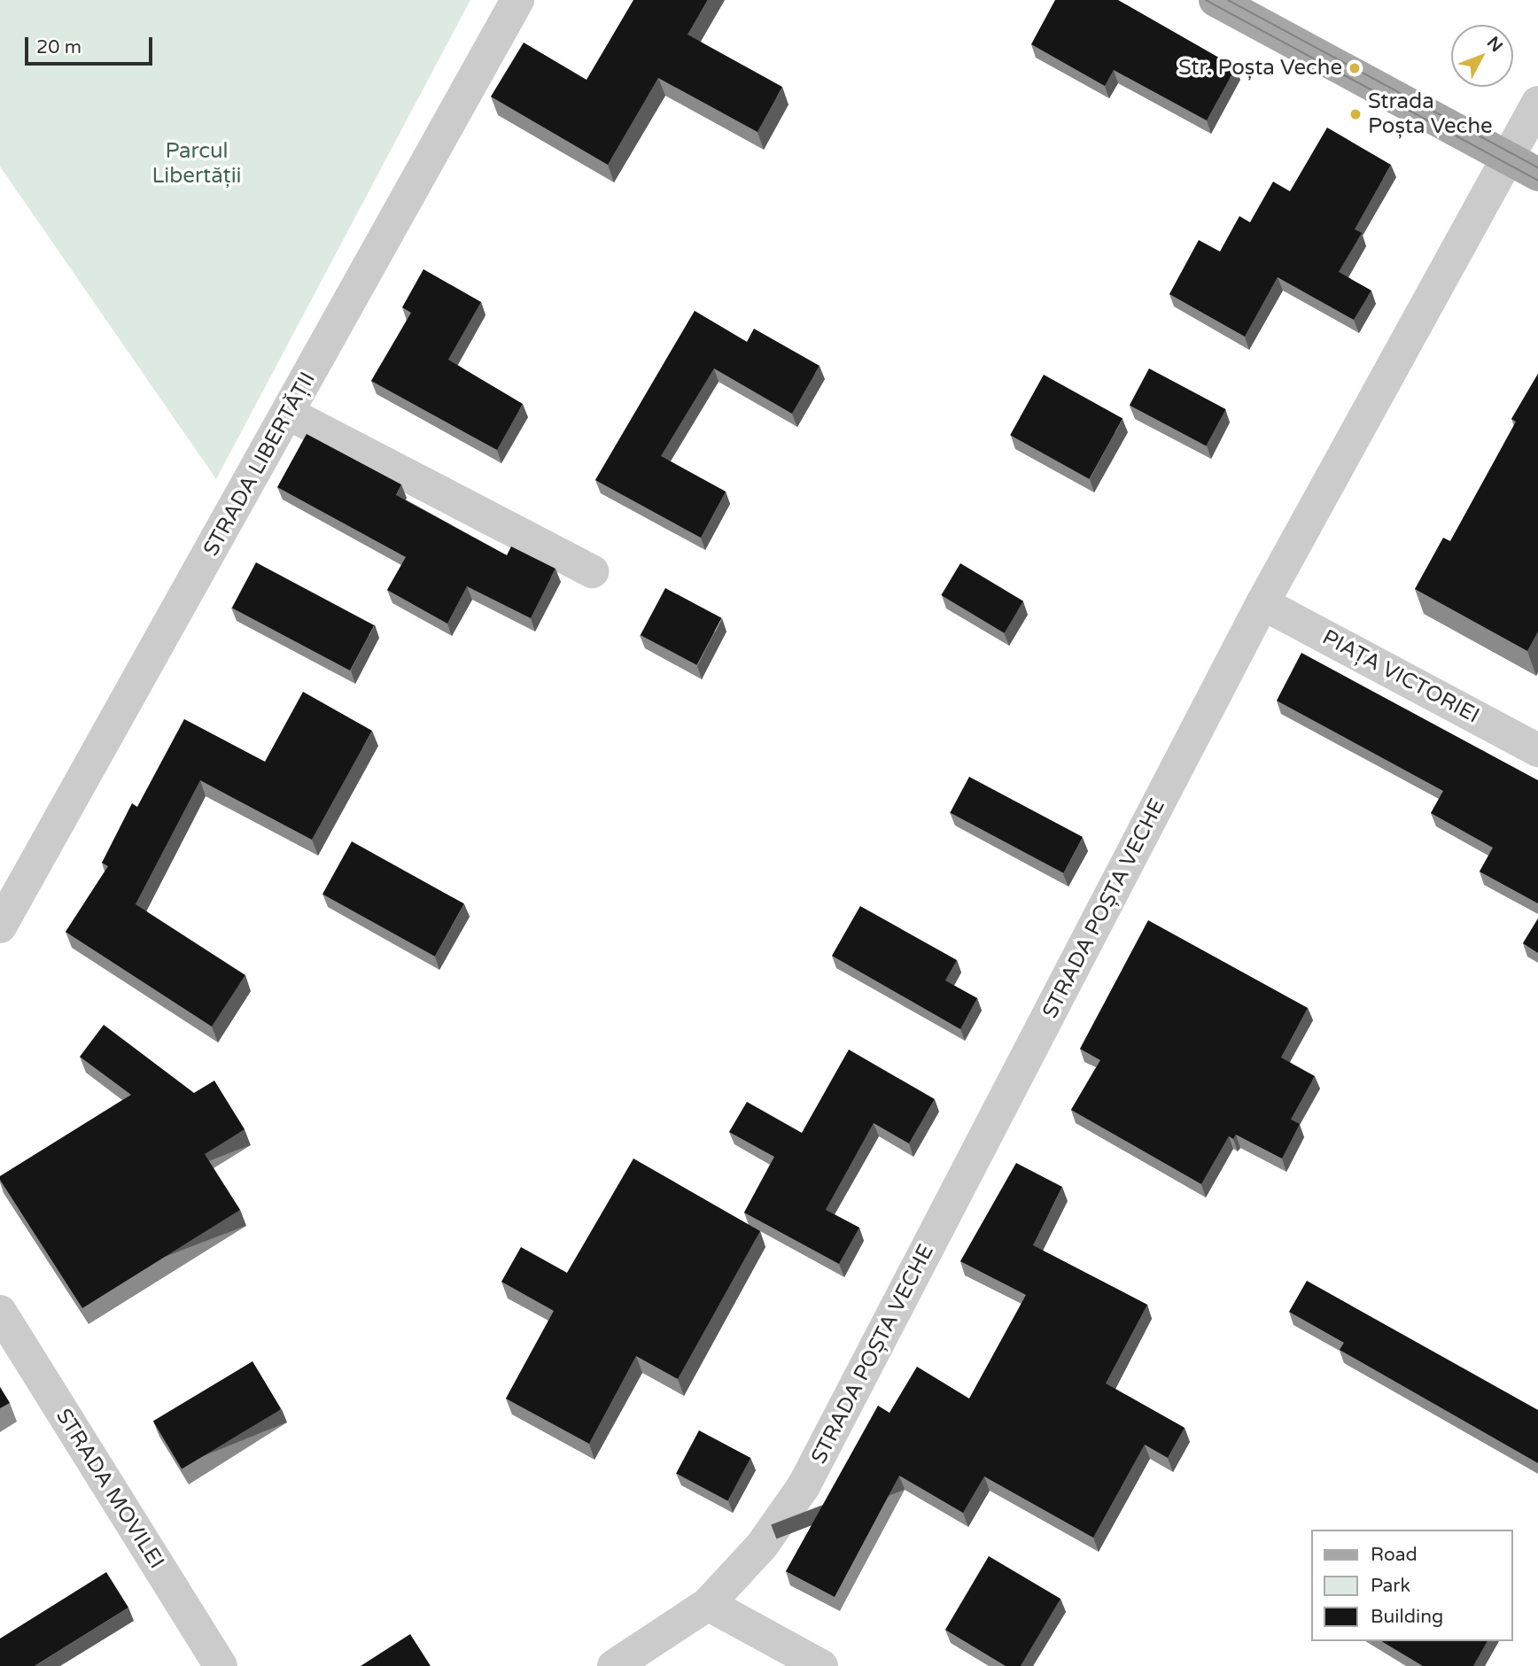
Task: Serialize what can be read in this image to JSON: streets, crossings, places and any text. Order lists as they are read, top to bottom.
{
  "streets": {
    "street": [
      "STRADA LIBERTĂȚII",
      "PIAȚA VICTORIEI",
      "STRADA POȘTA VECHE",
      "STRADA MOVILEI"
    ]
  },
  "crossings": [
    ["PIAȚA VICTORIEI", "STRADA POȘTA VECHE"]
  ],
  "parks": ["Parcul Libertății"],
  "places": ["Str. Poșta Veche", "Strada Poșta Veche"],
  "legend": ["Road", "Park", "Building"],
  "scale_bar": "20 m",
  "north": "top right"
}
